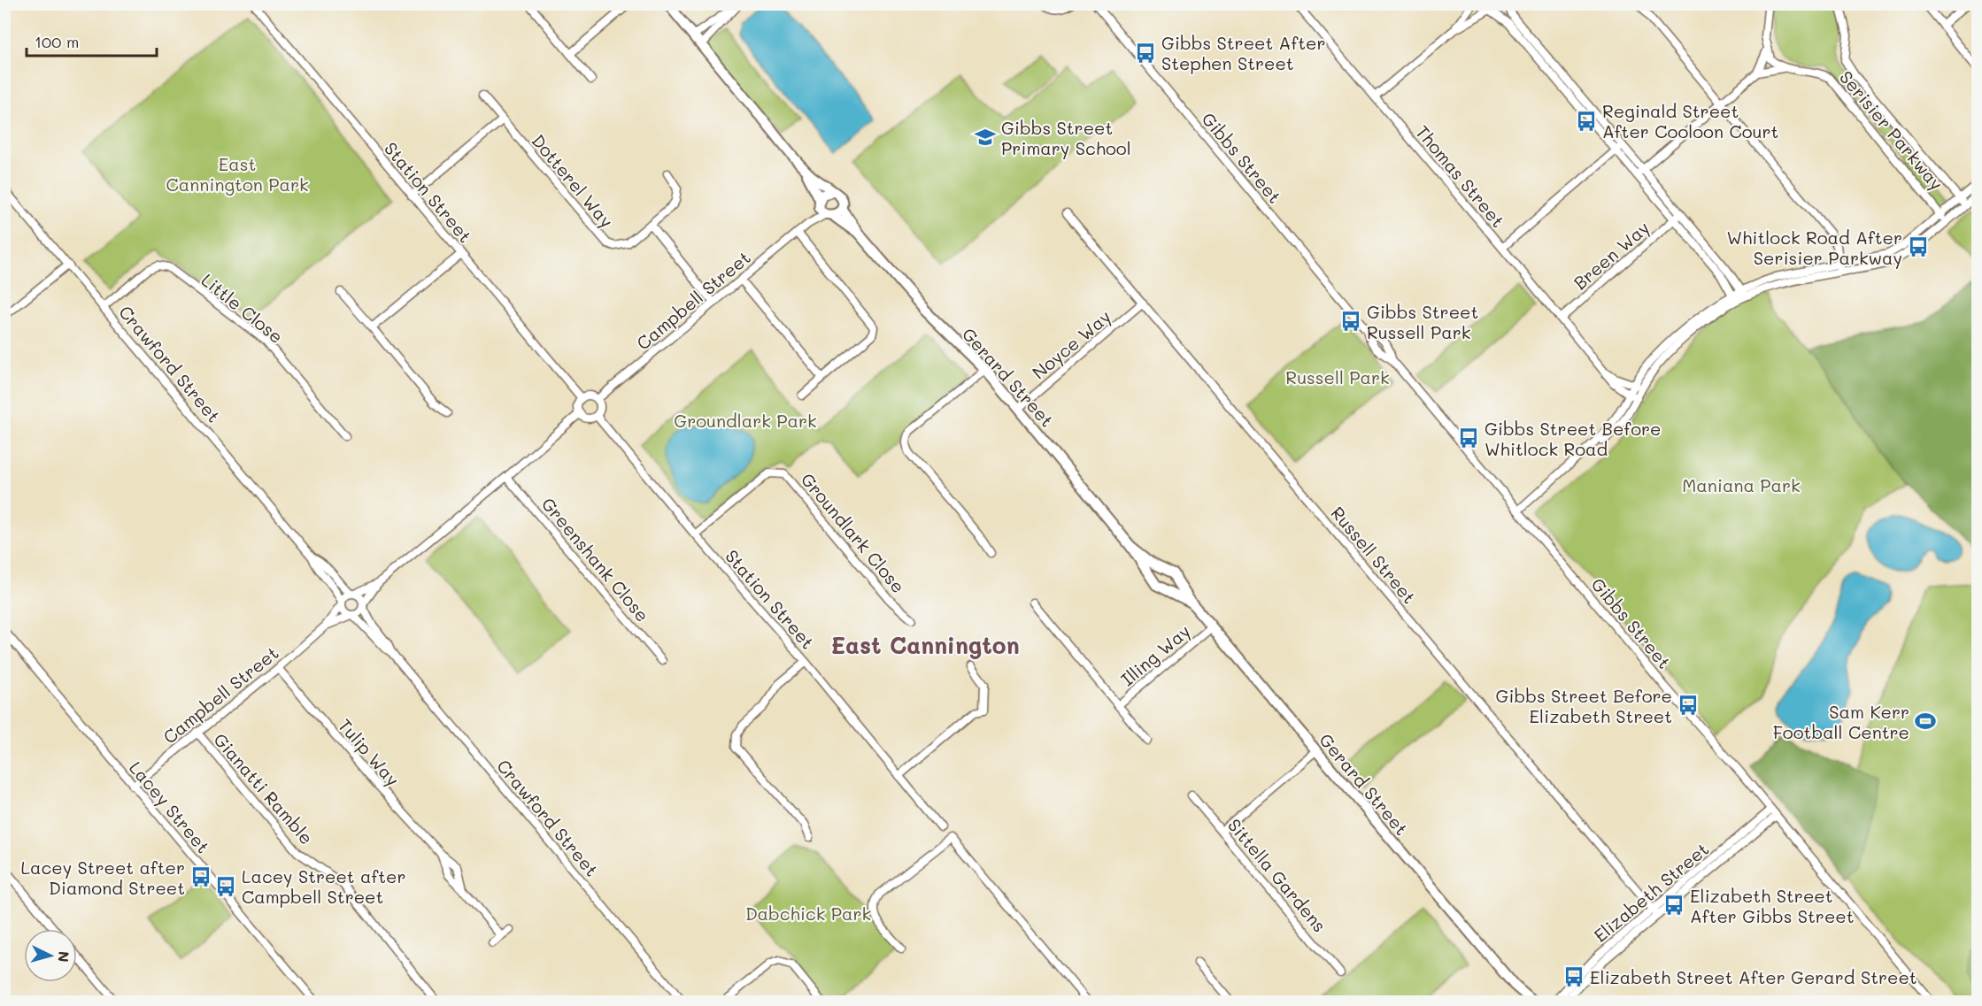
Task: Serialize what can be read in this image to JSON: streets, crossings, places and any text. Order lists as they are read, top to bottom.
{
  "streets": {
    "street": [
      "Serisier Parkway",
      "Gibbs Street",
      "Thomas Street",
      "Dotterel Way",
      "Station Street",
      "Breen Way",
      "Campbell Street",
      "Little Close",
      "Noyce Way",
      "Crawford Street",
      "Gerard Street",
      "Groundlark Close",
      "Russell Street",
      "Greenshank Close",
      "Illing Way",
      "Tulip Way",
      "Gianatti Ramble",
      "Lacey Street",
      "Sittella Gardens",
      "Elizabeth Street"
    ]
  },
  "crossings": [
    ["Gibbs Street", "Elizabeth Street"],
    ["Thomas Street", "Breen Way"],
    ["Station Street", "Campbell Street"],
    ["Station Street", "Groundlark Close"],
    ["Campbell Street", "Crawford Street"],
    ["Campbell Street", "Gerard Street"],
    ["Campbell Street", "Tulip Way"],
    ["Campbell Street", "Gianatti Ramble"],
    ["Campbell Street", "Lacey Street"],
    ["Little Close", "Crawford Street"],
    ["Noyce Way", "Gerard Street"],
    ["Noyce Way", "Russell Street"],
    ["Gerard Street", "Illing Way"],
    ["Russell Street", "Elizabeth Street"]
  ],
  "districts": ["East Cannington"],
  "parks": [
    "East Cannington Park",
    "Russell Park",
    "Groundlark Park",
    "Maniana Park",
    "Dabchick Park"
  ],
  "places": {
    "bus stop": [
      "Gibbs Street After Stephen Street",
      "Reginald Street After Cooloon Court",
      "Whitlock Road After Serisier Parkway",
      "Gibbs Street Russell Park",
      "Gibbs Street Before Whitlock Road",
      "Gibbs Street Before Elizabeth Street",
      "Lacey Street after Diamond Street",
      "Lacey Street after Campbell Street",
      "Elizabeth Street After Gibbs Street",
      "Elizabeth Street After Gerard Street"
    ],
    "school or university": ["Gibbs Street Primary School"],
    "sports": ["Sam Kerr Football Centre"]
  },
  "scale_bar": "100 m",
  "north": "right"
}
